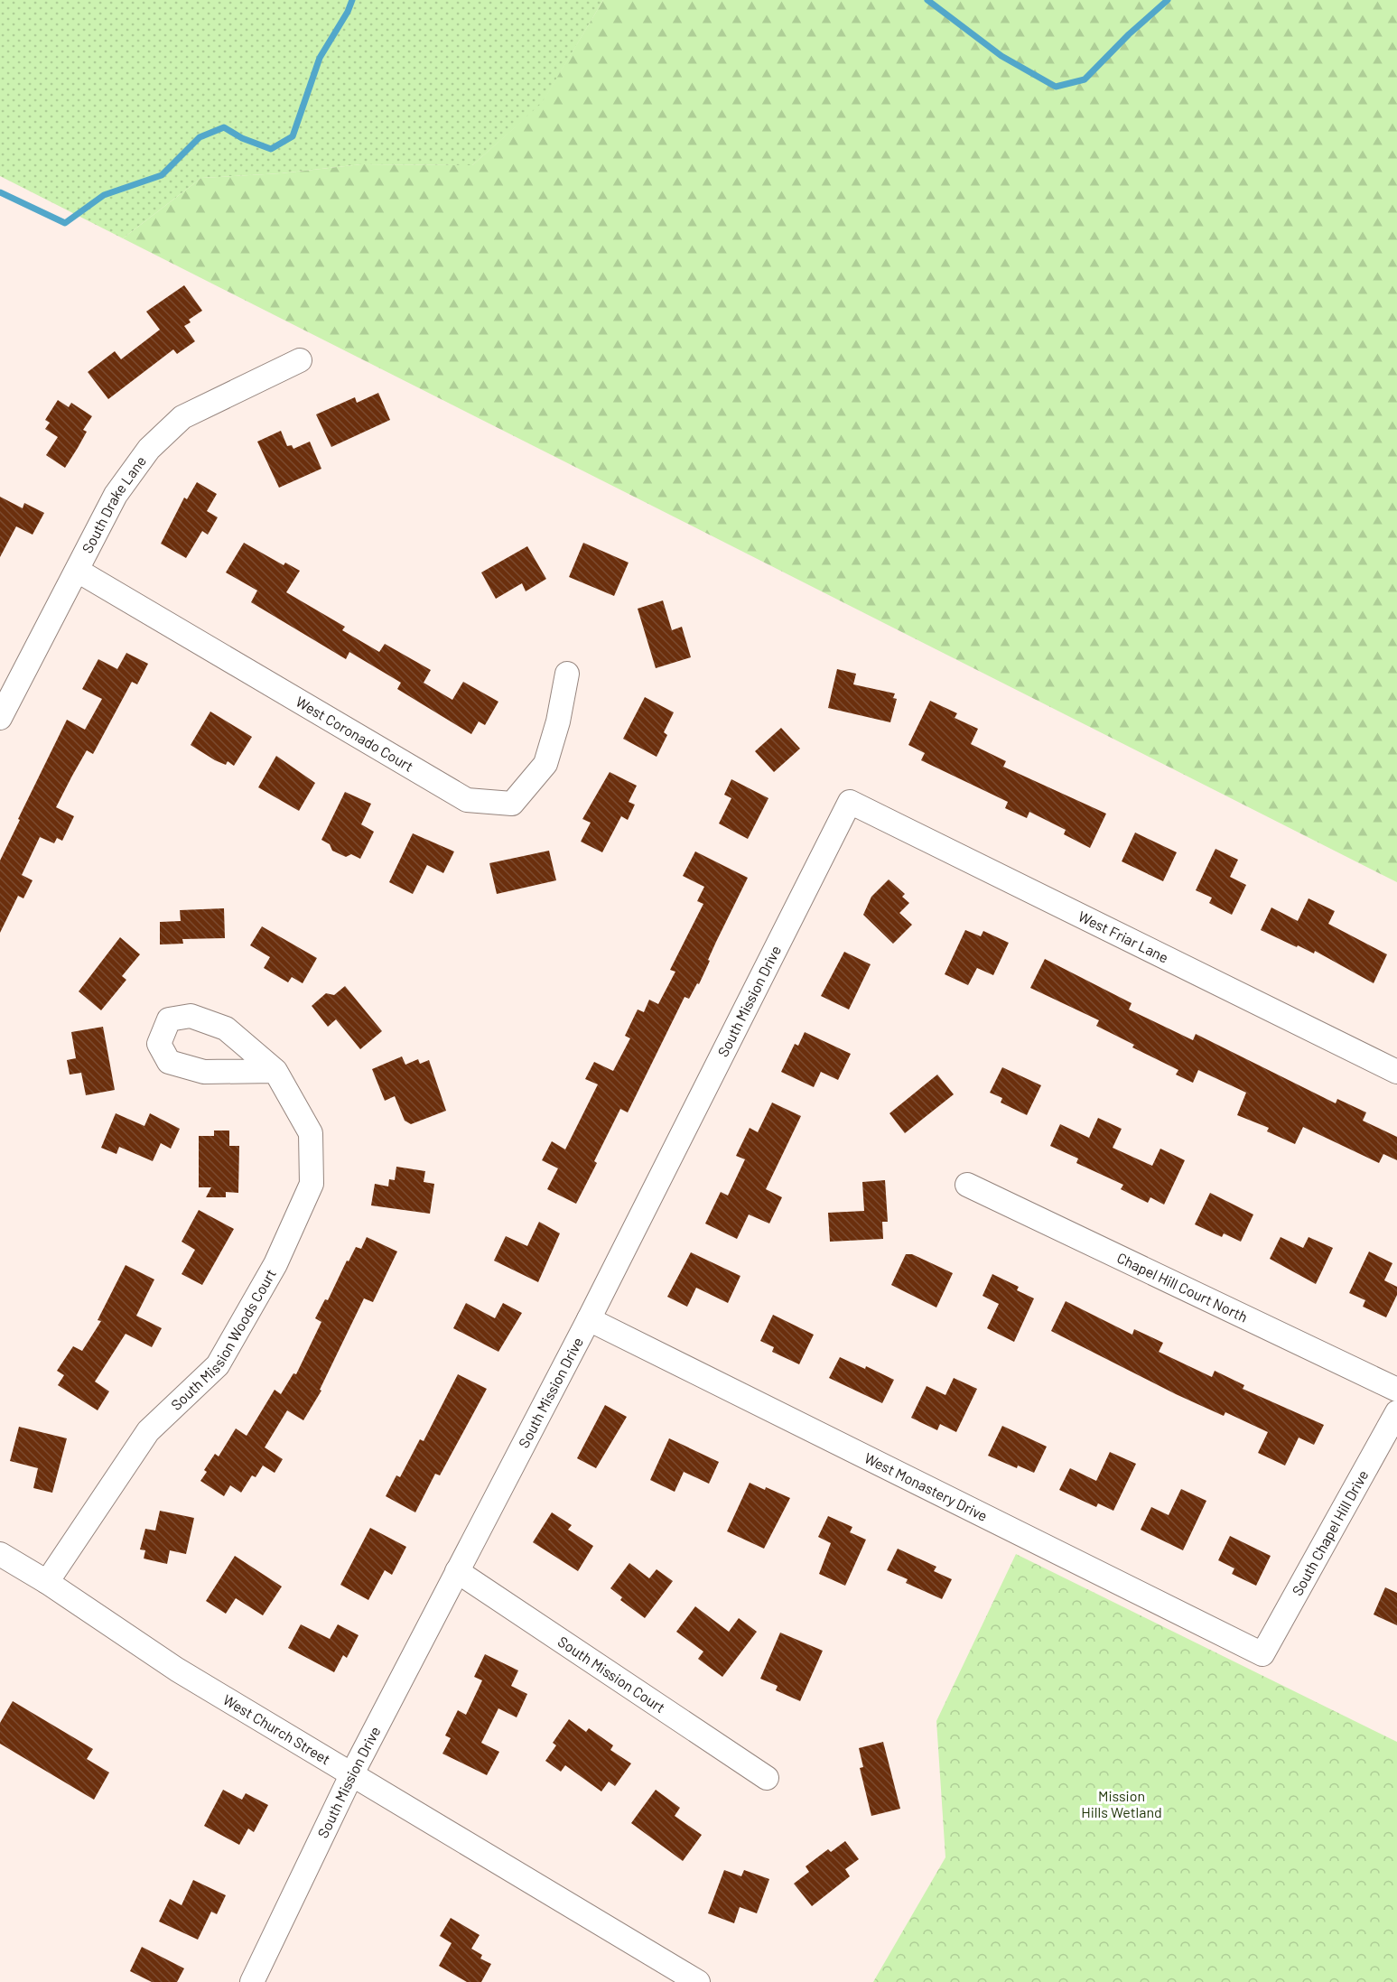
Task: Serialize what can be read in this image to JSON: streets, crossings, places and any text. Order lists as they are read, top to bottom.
{
  "streets": {
    "street": [
      "South Drake Lane",
      "West Coronado Court",
      "West Friar Lane",
      "South Mission Drive",
      "Chapel Hill Court North",
      "South Mission Woods Court",
      "West Monastery Drive",
      "South Chapel Hill Drive",
      "South Mission Court",
      "West Church Street"
    ]
  },
  "crossings": [
    ["South Drake Lane", "West Coronado Court"],
    ["West Friar Lane", "South Mission Drive"],
    ["South Mission Drive", "West Monastery Drive"],
    ["South Mission Drive", "South Mission Court"],
    ["South Mission Drive", "West Church Street"],
    ["South Mission Woods Court", "West Church Street"],
    ["West Monastery Drive", "South Chapel Hill Drive"]
  ],
  "parks": ["Mission Hills Wetland"]
}
